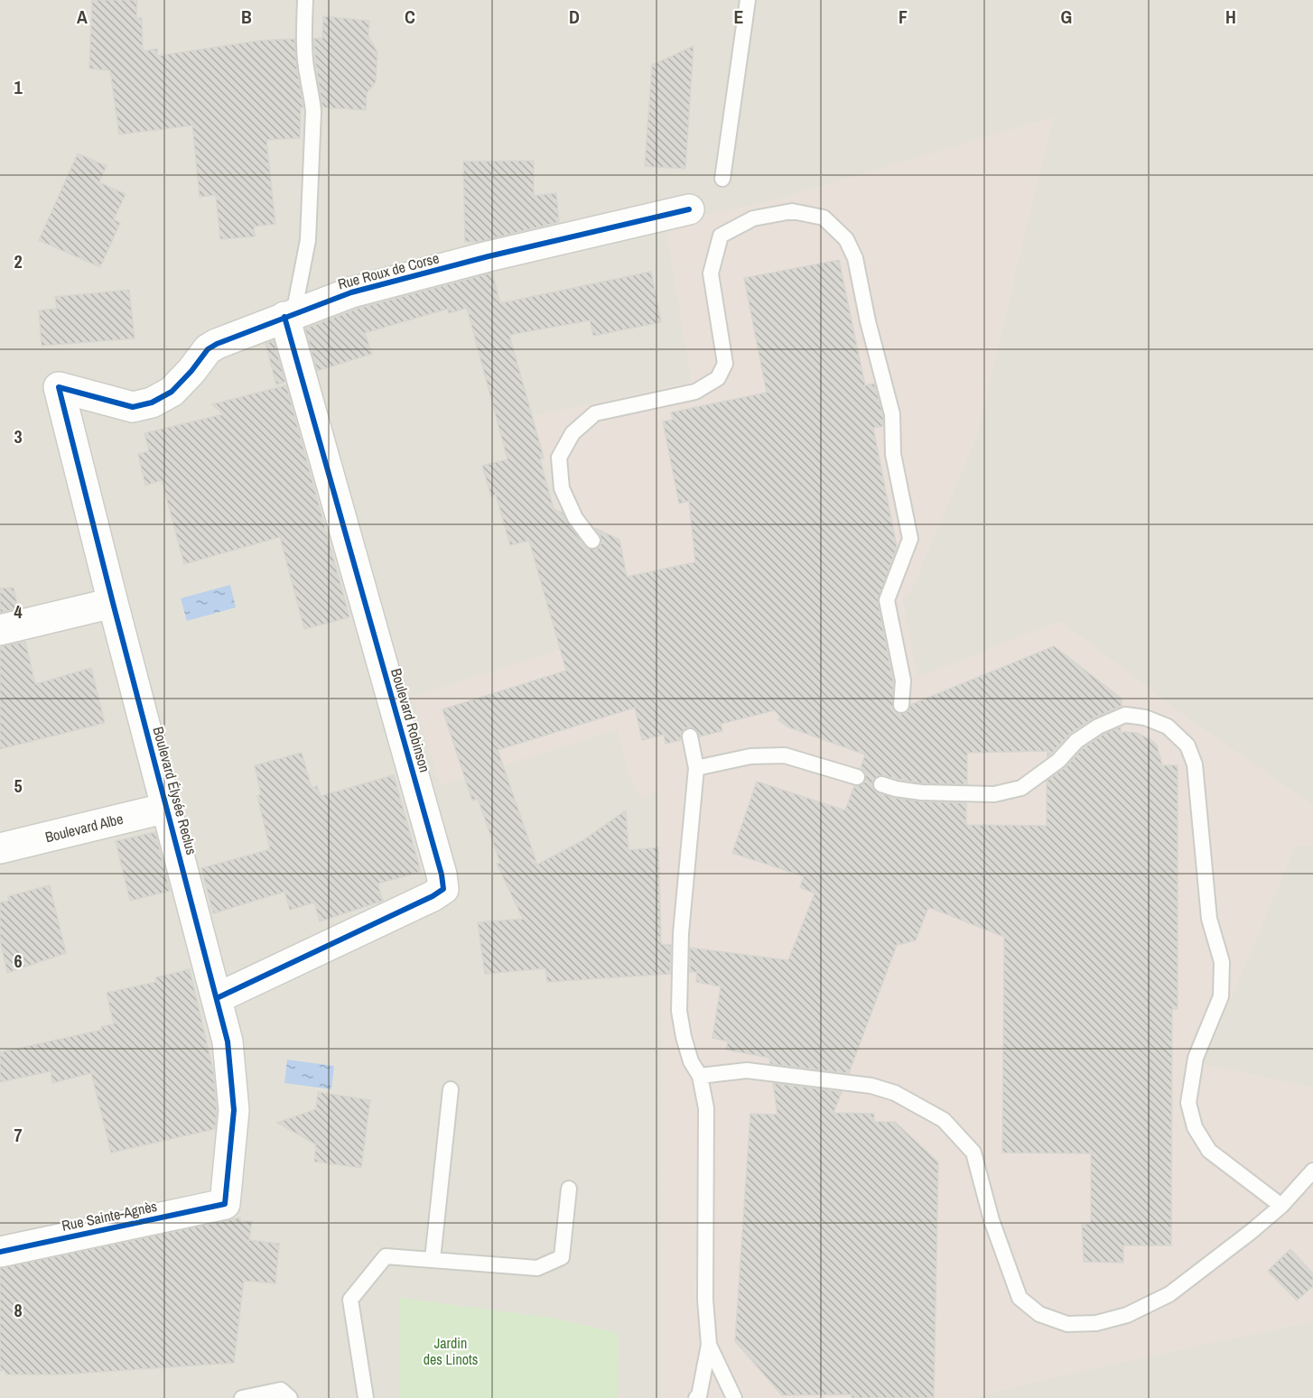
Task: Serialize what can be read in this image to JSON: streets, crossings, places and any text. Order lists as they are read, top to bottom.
{
  "streets": {
    "street": [
      "Rue Roux de Corse",
      "Boulevard Robinson",
      "Boulevard Élysée Reclus",
      "Boulevard Albe",
      "Rue Sainte-Agnès"
    ]
  },
  "crossings": [
    ["Rue Roux de Corse", "Boulevard Robinson"],
    ["Rue Roux de Corse", "Boulevard Élysée Reclus"],
    ["Boulevard Robinson", "Boulevard Élysée Reclus"],
    ["Boulevard Élysée Reclus", "Boulevard Albe"],
    ["Boulevard Élysée Reclus", "Rue Sainte-Agnès"]
  ],
  "parks": ["Jardin des Linots"],
  "grid": {
    "columns": [
      "A",
      "B",
      "C",
      "D",
      "E",
      "F",
      "G",
      "H"
    ],
    "rows": [
      "1",
      "2",
      "3",
      "4",
      "5",
      "6",
      "7",
      "8"
    ]
  }
}
